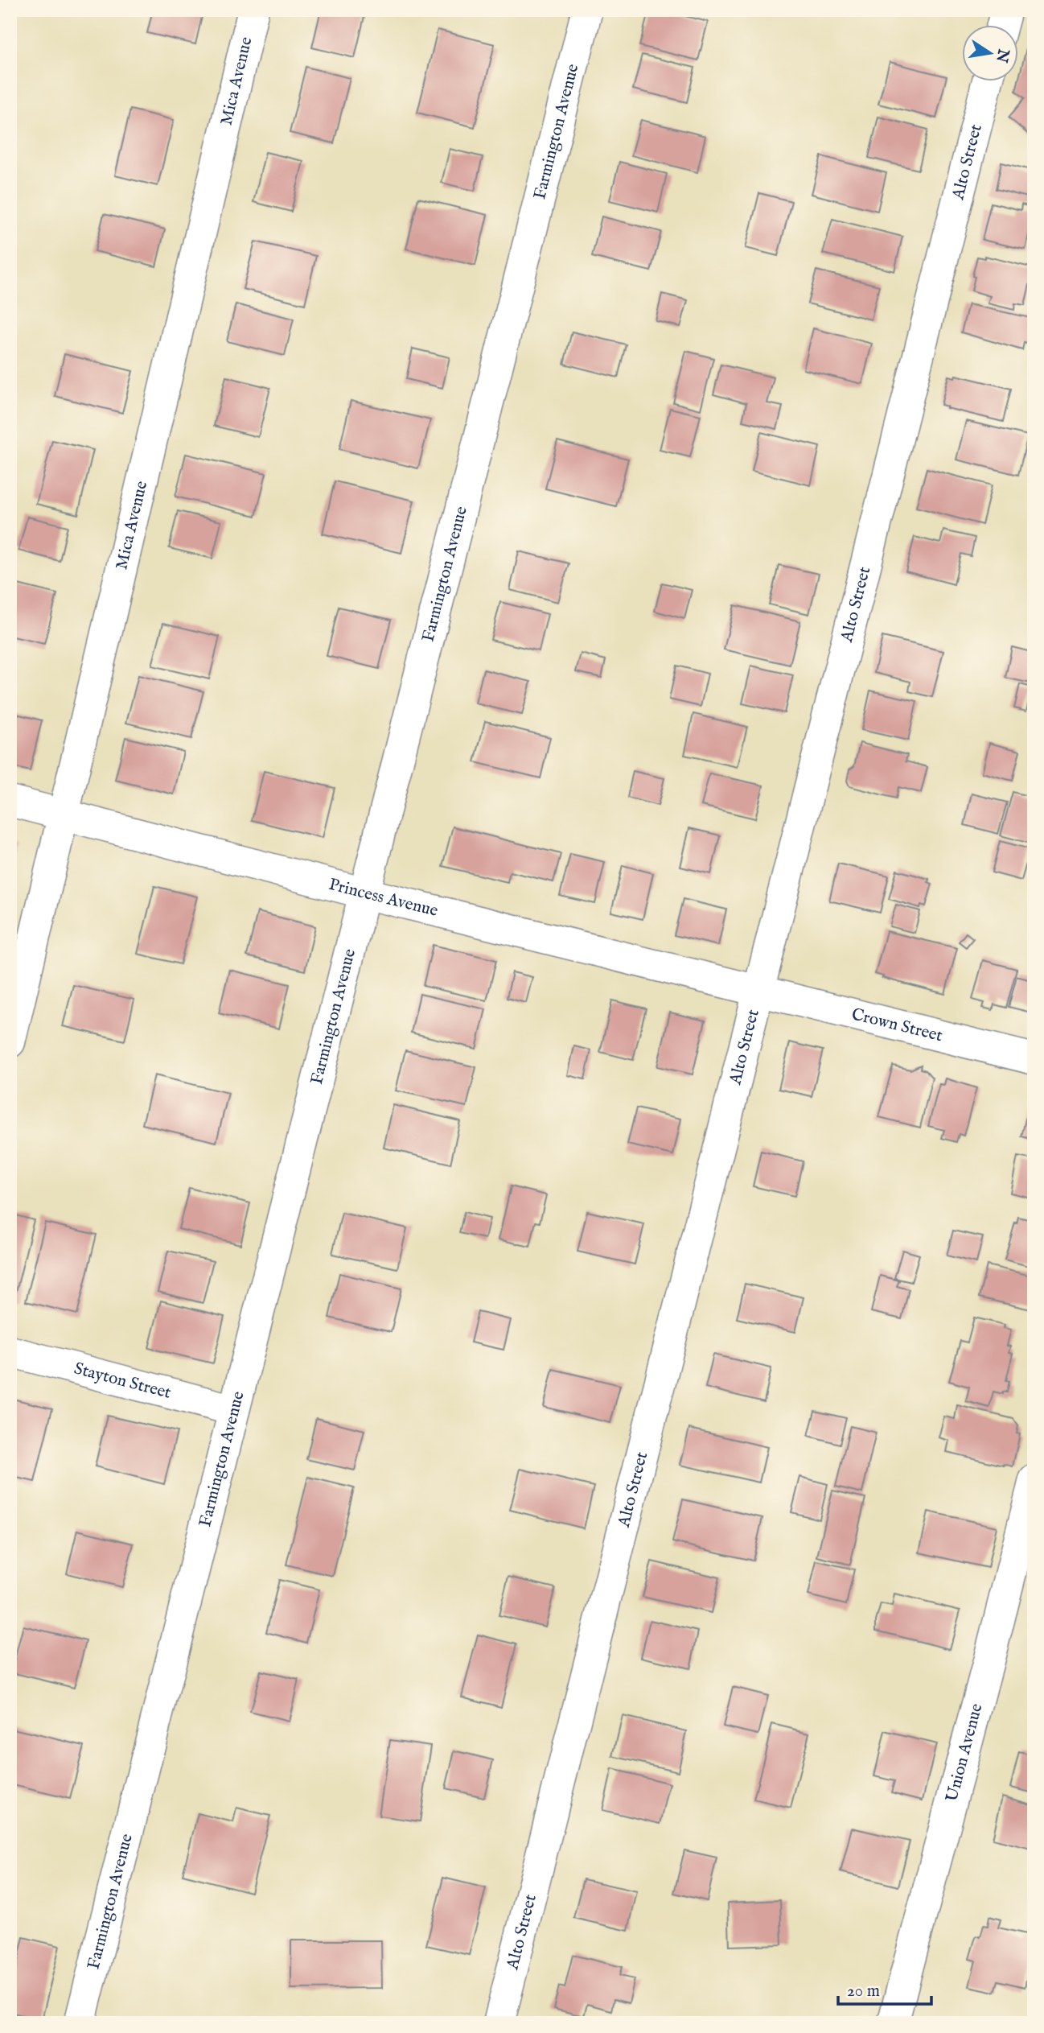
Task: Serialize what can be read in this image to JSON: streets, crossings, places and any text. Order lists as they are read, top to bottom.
{
  "streets": {
    "street": [
      "Mica Avenue",
      "Farmington Avenue",
      "Alto Street",
      "Princess Avenue",
      "Crown Street",
      "Stayton Street",
      "Union Avenue"
    ]
  },
  "crossings": [
    ["Mica Avenue", "Princess Avenue"],
    ["Farmington Avenue", "Princess Avenue"],
    ["Farmington Avenue", "Stayton Street"],
    ["Alto Street", "Princess Avenue"],
    ["Alto Street", "Crown Street"],
    ["Princess Avenue", "Crown Street"]
  ],
  "scale_bar": "20 m",
  "north": "right"
}
